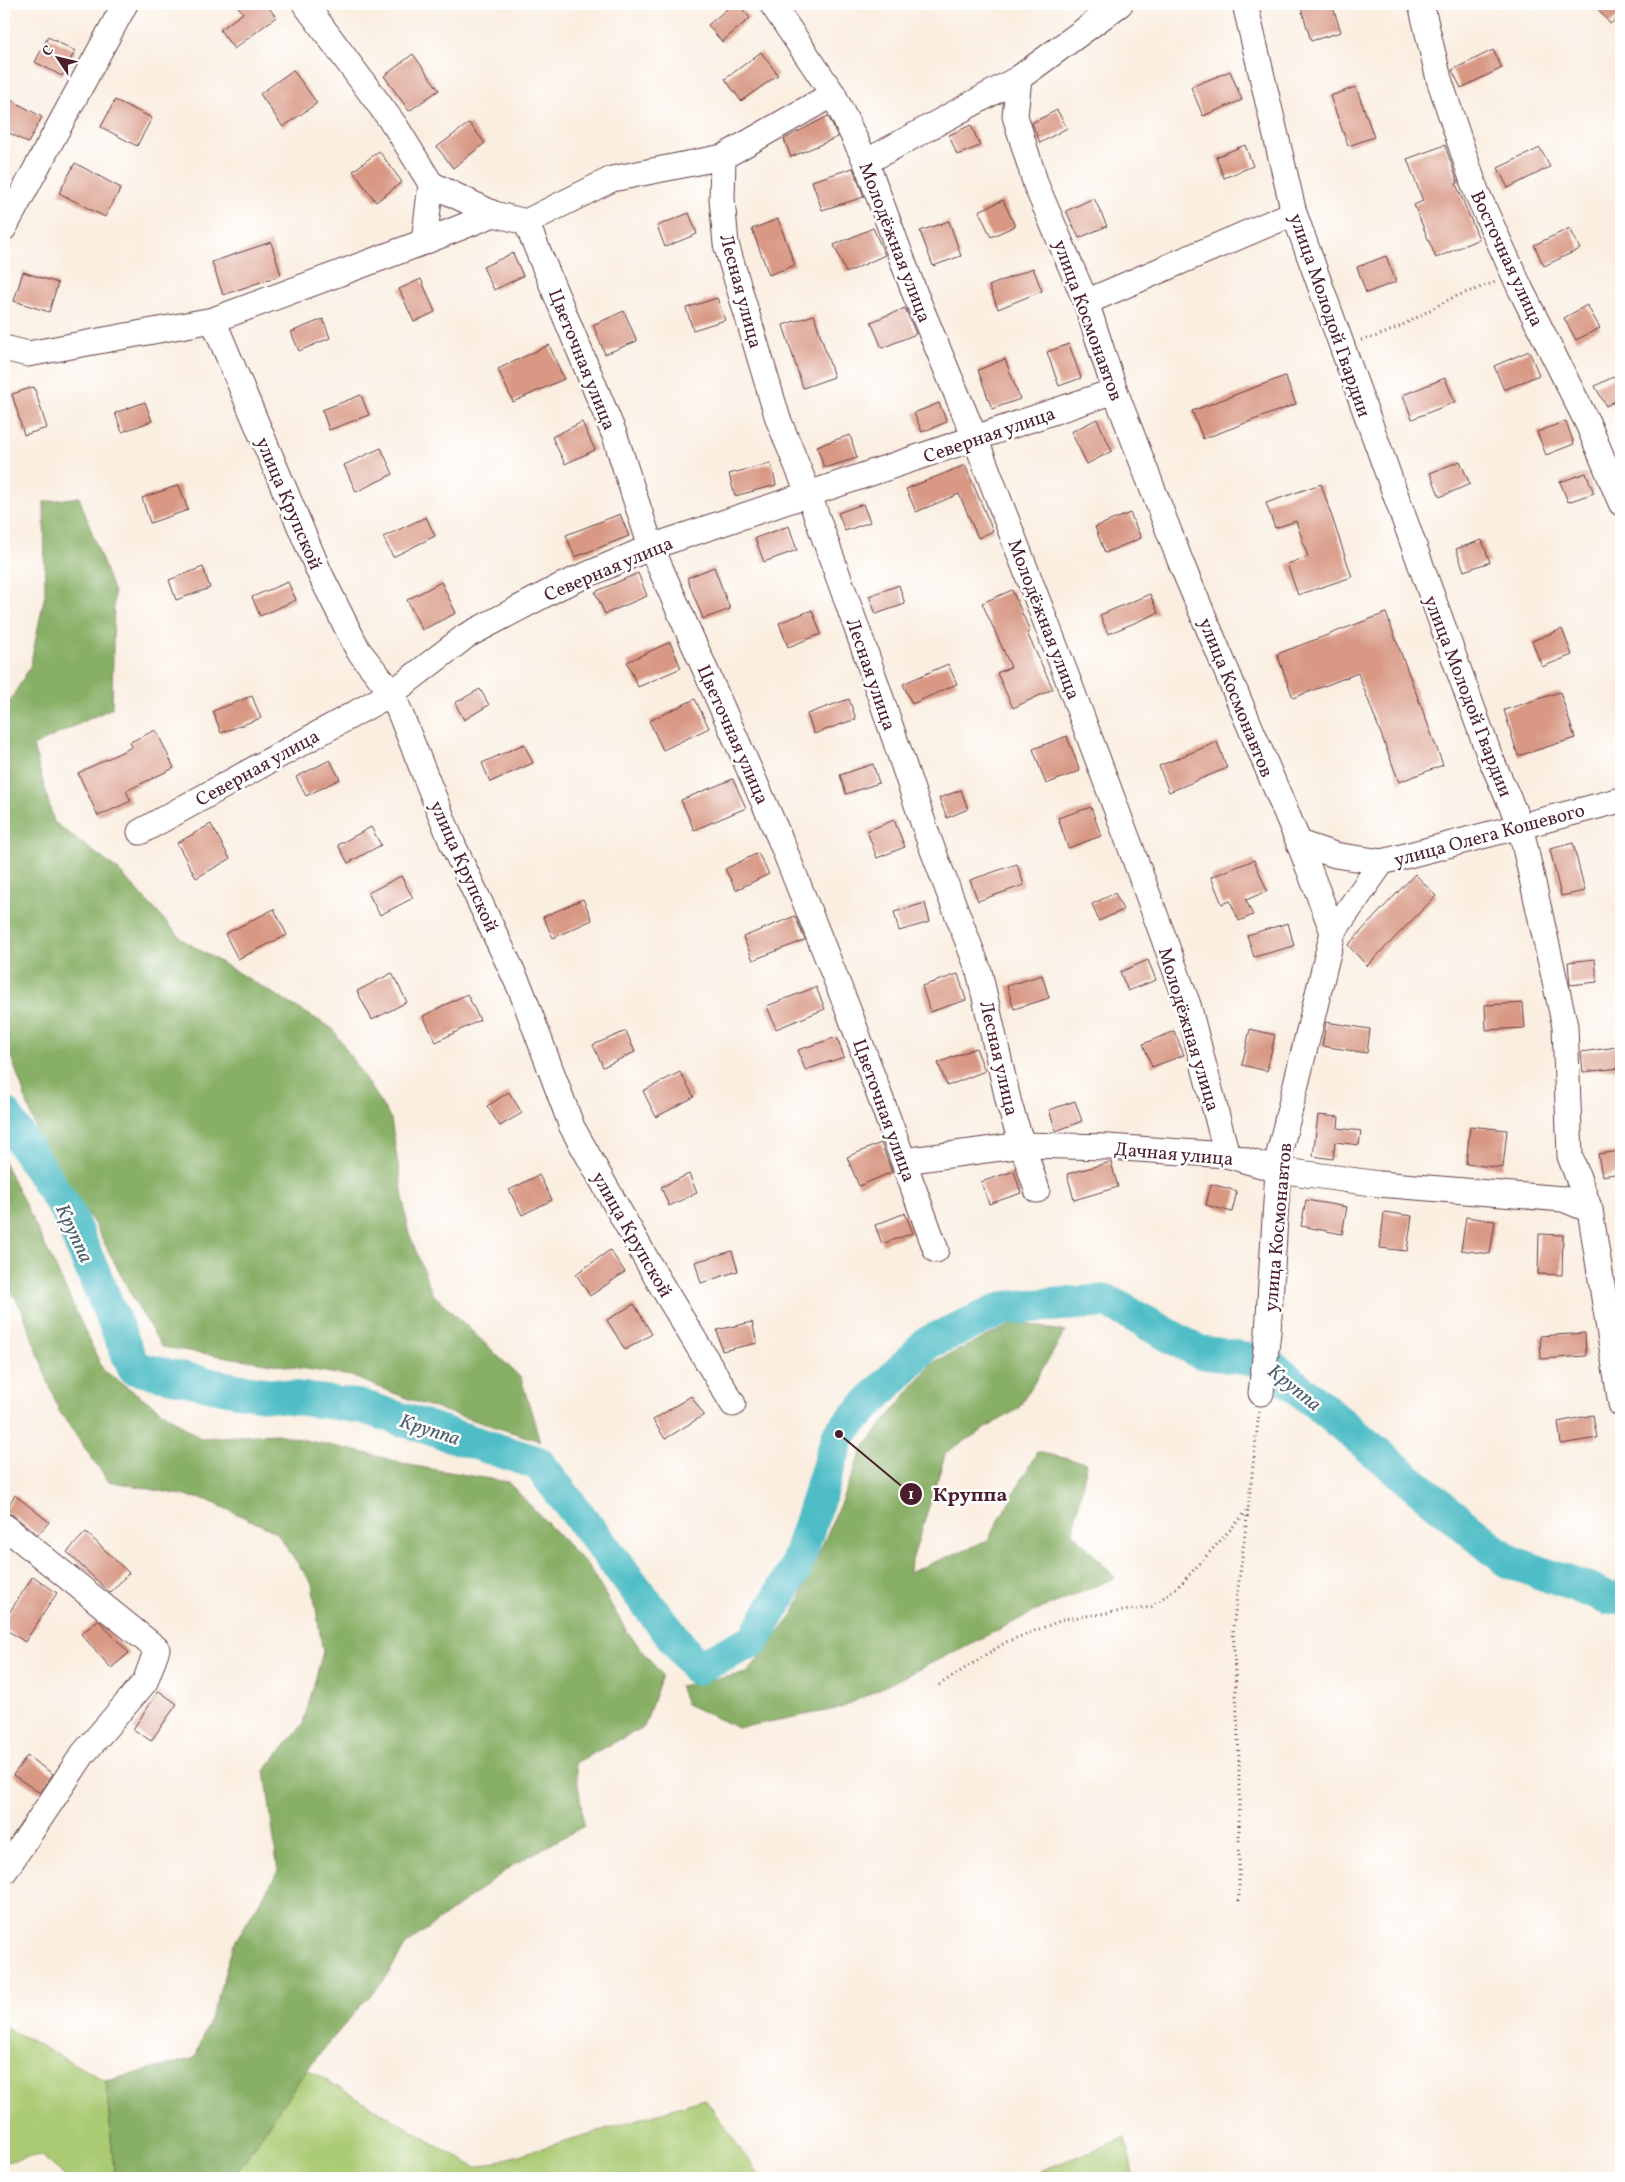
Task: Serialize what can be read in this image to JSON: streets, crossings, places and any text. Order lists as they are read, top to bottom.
{
  "streets": {
    "street": [
      "Молодёжная улица",
      "Восточная улица",
      "Лесная улица",
      "улица Молодой Гвардии",
      "улица Космонавтов",
      "Цветочная улица",
      "Северная улица",
      "улица Крупской",
      "улица Олега Кошевого",
      "Дачная улица"
    ]
  },
  "crossings": [
    ["Молодёжная улица", "Северная улица"],
    ["Молодёжная улица", "Дачная улица"],
    ["Лесная улица", "Северная улица"],
    ["Лесная улица", "Дачная улица"],
    ["улица Молодой Гвардии", "улица Олега Кошевого"],
    ["улица Молодой Гвардии", "Дачная улица"],
    ["улица Космонавтов", "Северная улица"],
    ["улица Космонавтов", "улица Олега Кошевого"],
    ["улица Космонавтов", "Дачная улица"],
    ["Цветочная улица", "Северная улица"],
    ["Цветочная улица", "Дачная улица"],
    ["Северная улица", "улица Крупской"]
  ],
  "water": ["Круппа"],
  "places": ["Круппа"],
  "north": "top left"
}
